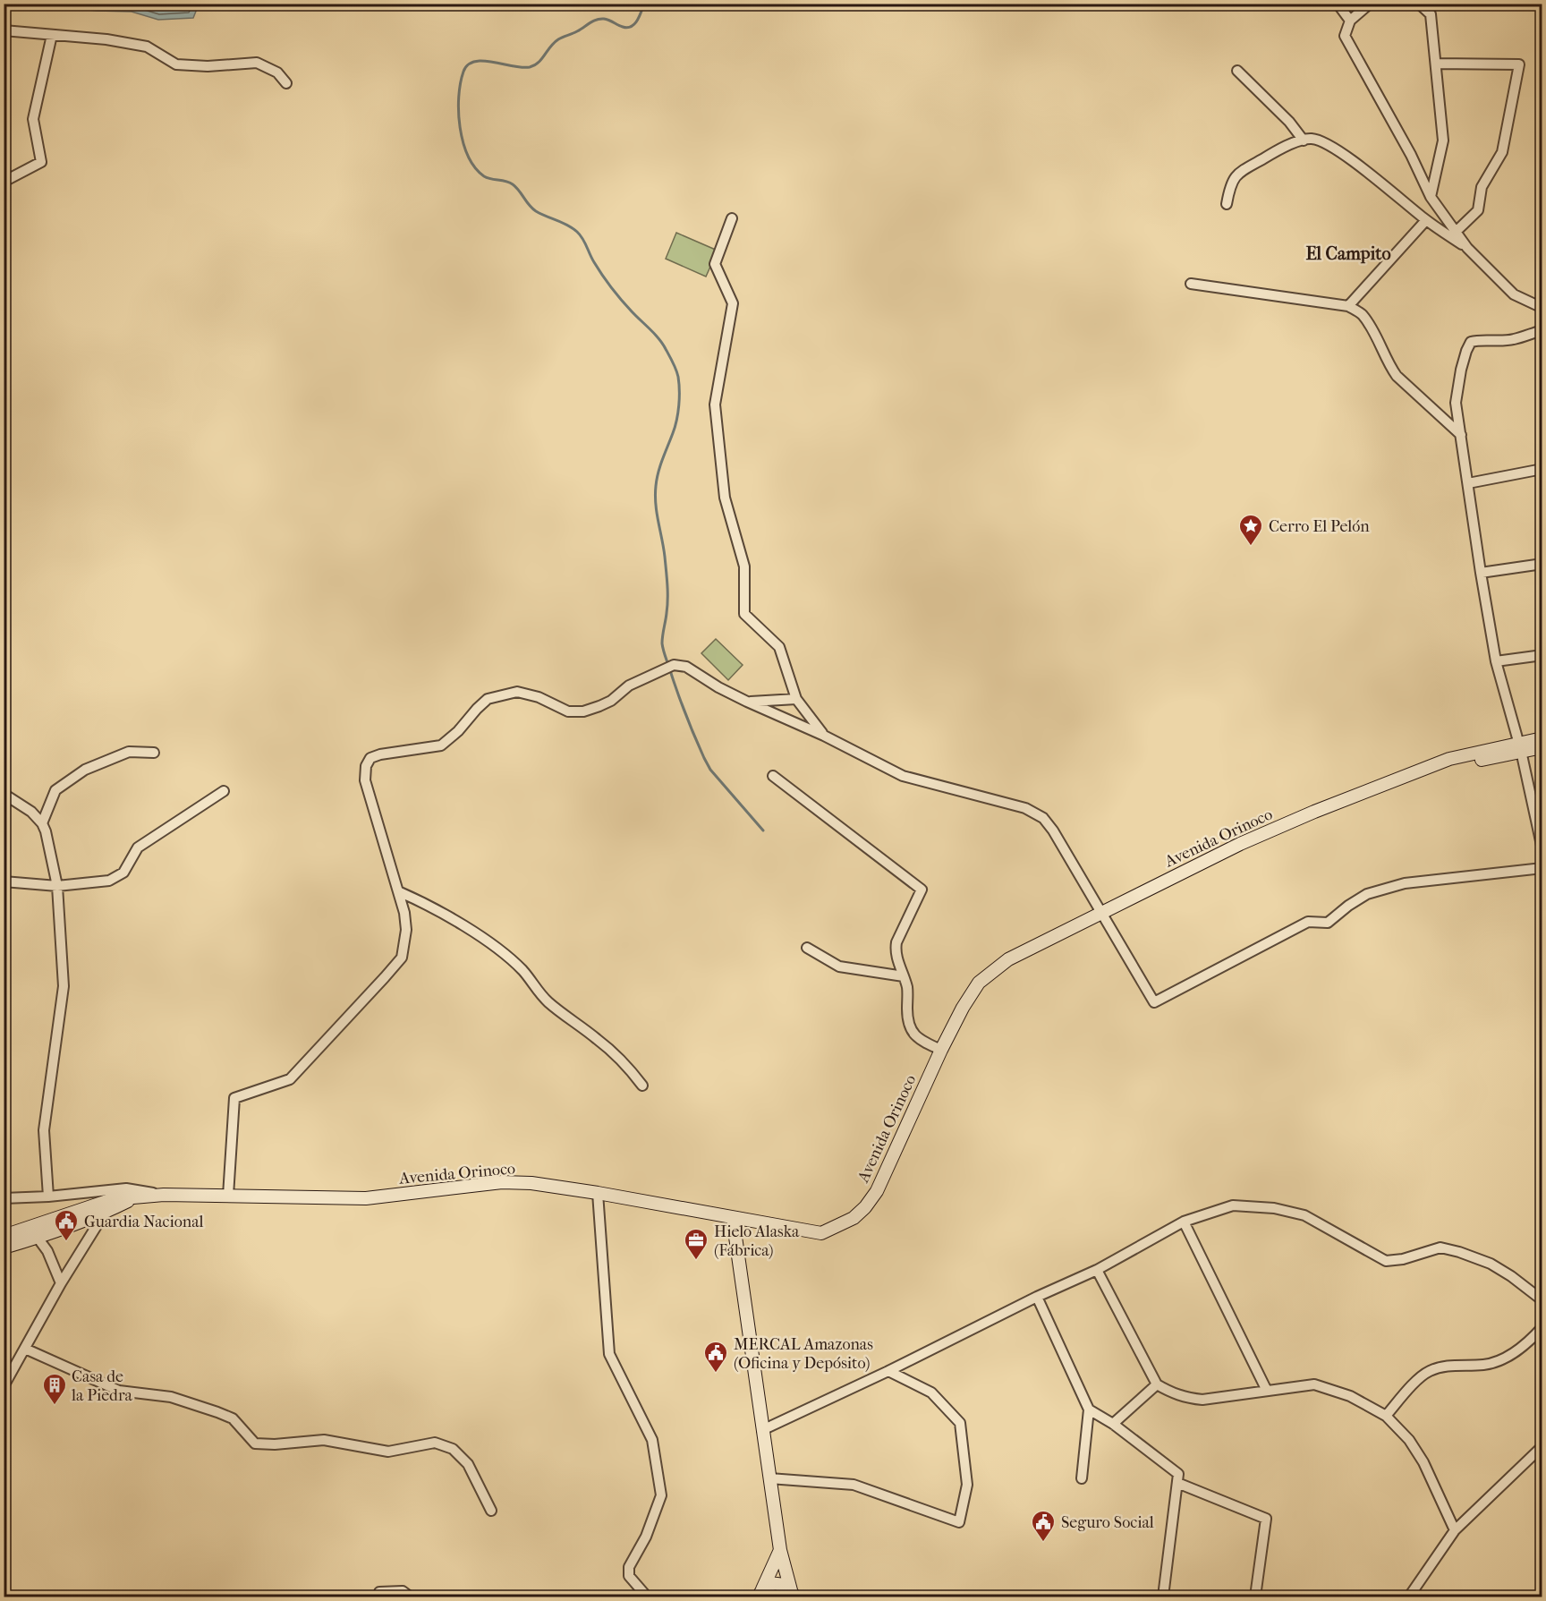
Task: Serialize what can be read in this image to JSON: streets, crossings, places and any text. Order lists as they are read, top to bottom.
{
  "streets": {
    "main road": ["Avenida Orinoco"]
  },
  "districts": ["El Campito"],
  "places": {
    "place": ["Cerro El Pelón"],
    "public building": ["Guardia Nacional", "MERCAL Amazonas (Oficina y Depósito)", "Seguro Social"],
    "office": ["Hielo Alaska (Fábrica)"],
    "building": ["Casa de la Piedra"]
  }
}
